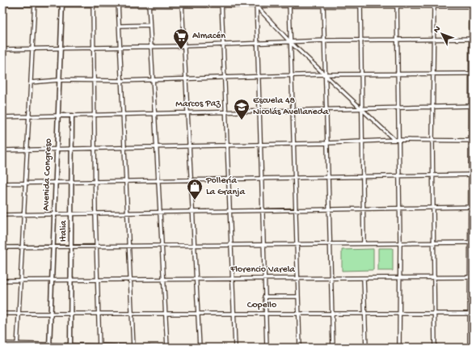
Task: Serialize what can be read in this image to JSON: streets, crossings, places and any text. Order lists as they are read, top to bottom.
{
  "streets": {
    "street": [
      "Marcos Paz",
      "Avenida Congreso",
      "Italia",
      "Florencio Varela",
      "Copello"
    ]
  },
  "crossings": [
    ["Marcos Paz", "Avenida Congreso"],
    ["Marcos Paz", "Italia"],
    ["Avenida Congreso", "Florencio Varela"],
    ["Avenida Congreso", "Copello"],
    ["Italia", "Florencio Varela"],
    ["Italia", "Copello"]
  ],
  "places": {
    "supermarket": ["Almacén"],
    "school or university": ["Escuela 48 Nicolás Avellaneda"],
    "shop": ["Pollería La Granja"]
  },
  "north": "top left"
}
